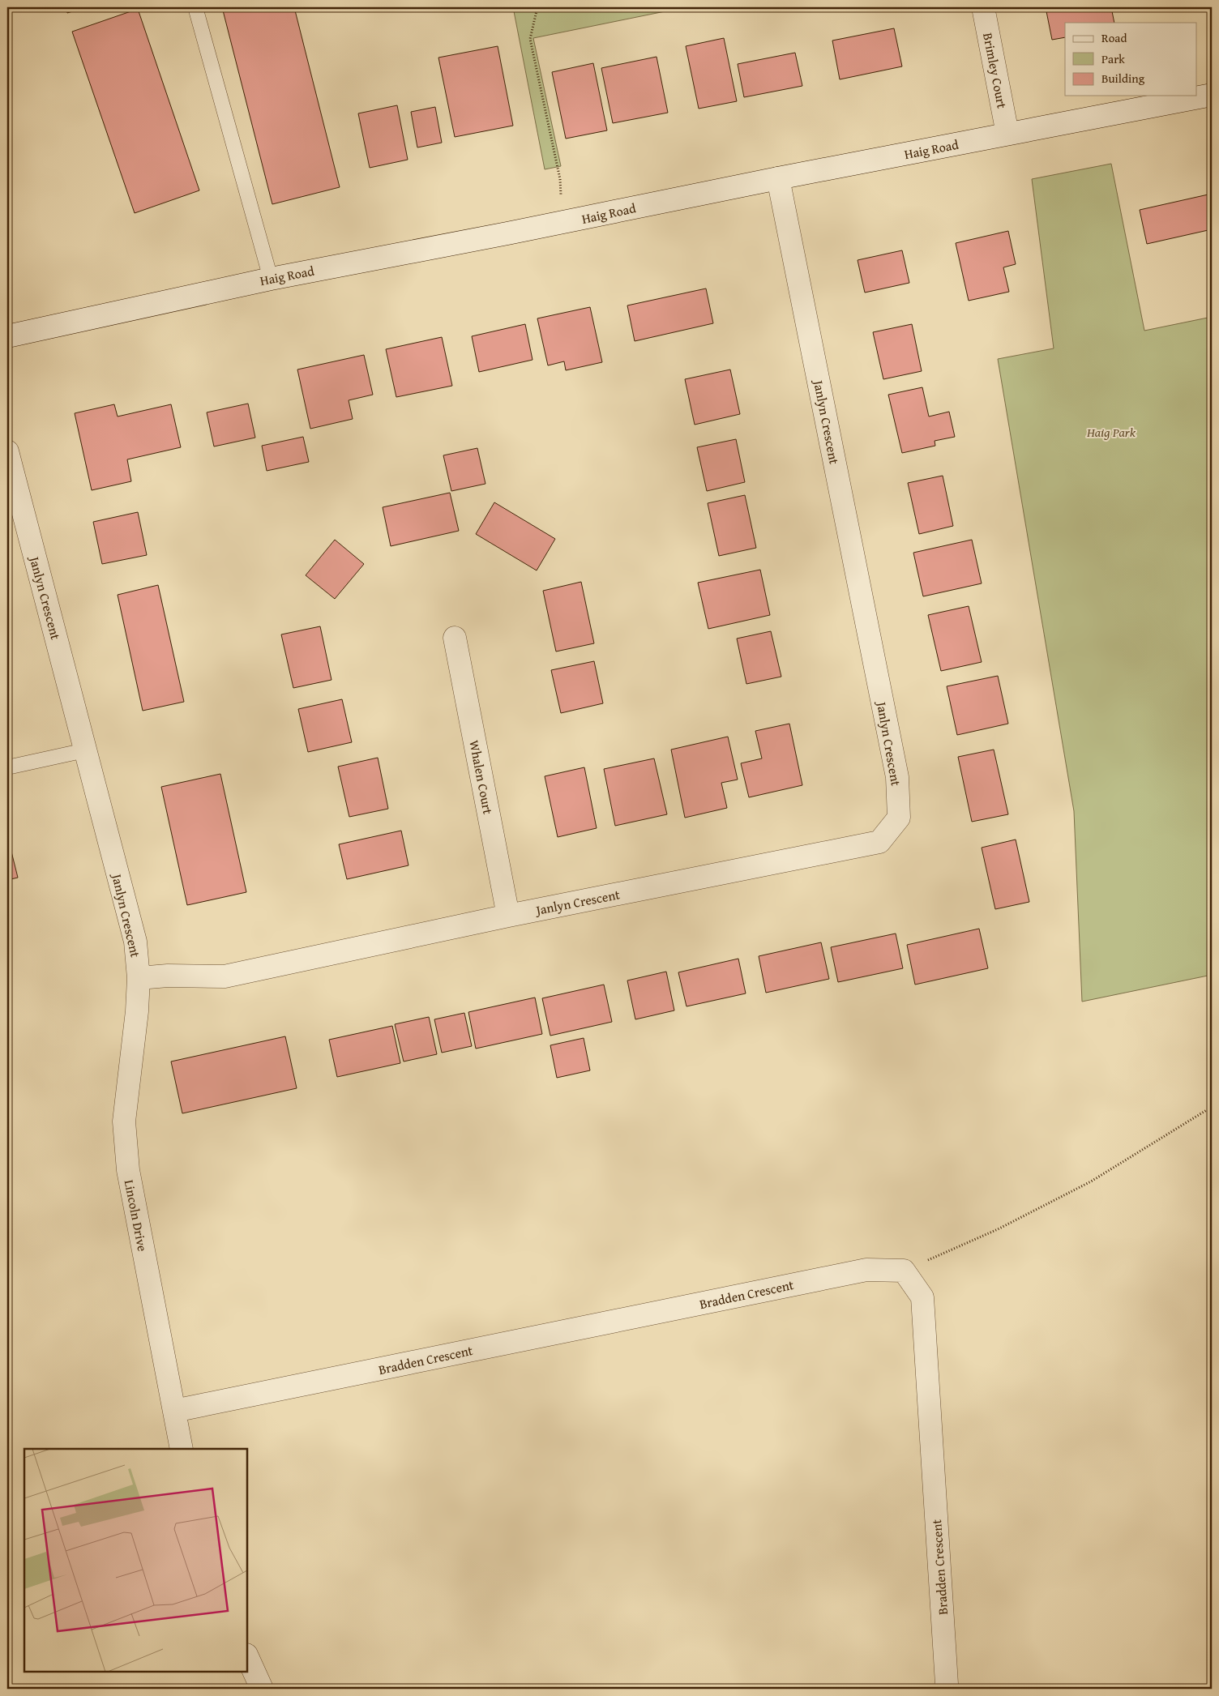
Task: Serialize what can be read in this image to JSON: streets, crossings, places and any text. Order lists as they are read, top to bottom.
{
  "streets": {
    "street": [
      "Brimley Court",
      "Haig Road",
      "Janlyn Crescent",
      "Whalen Court",
      "Lincoln Drive",
      "Bradden Crescent"
    ]
  },
  "crossings": [
    ["Brimley Court", "Haig Road"],
    ["Haig Road", "Janlyn Crescent"],
    ["Janlyn Crescent", "Whalen Court"],
    ["Janlyn Crescent", "Lincoln Drive"],
    ["Lincoln Drive", "Bradden Crescent"]
  ],
  "parks": ["Haig Park"],
  "legend": ["Road", "Park", "Building"]
}
